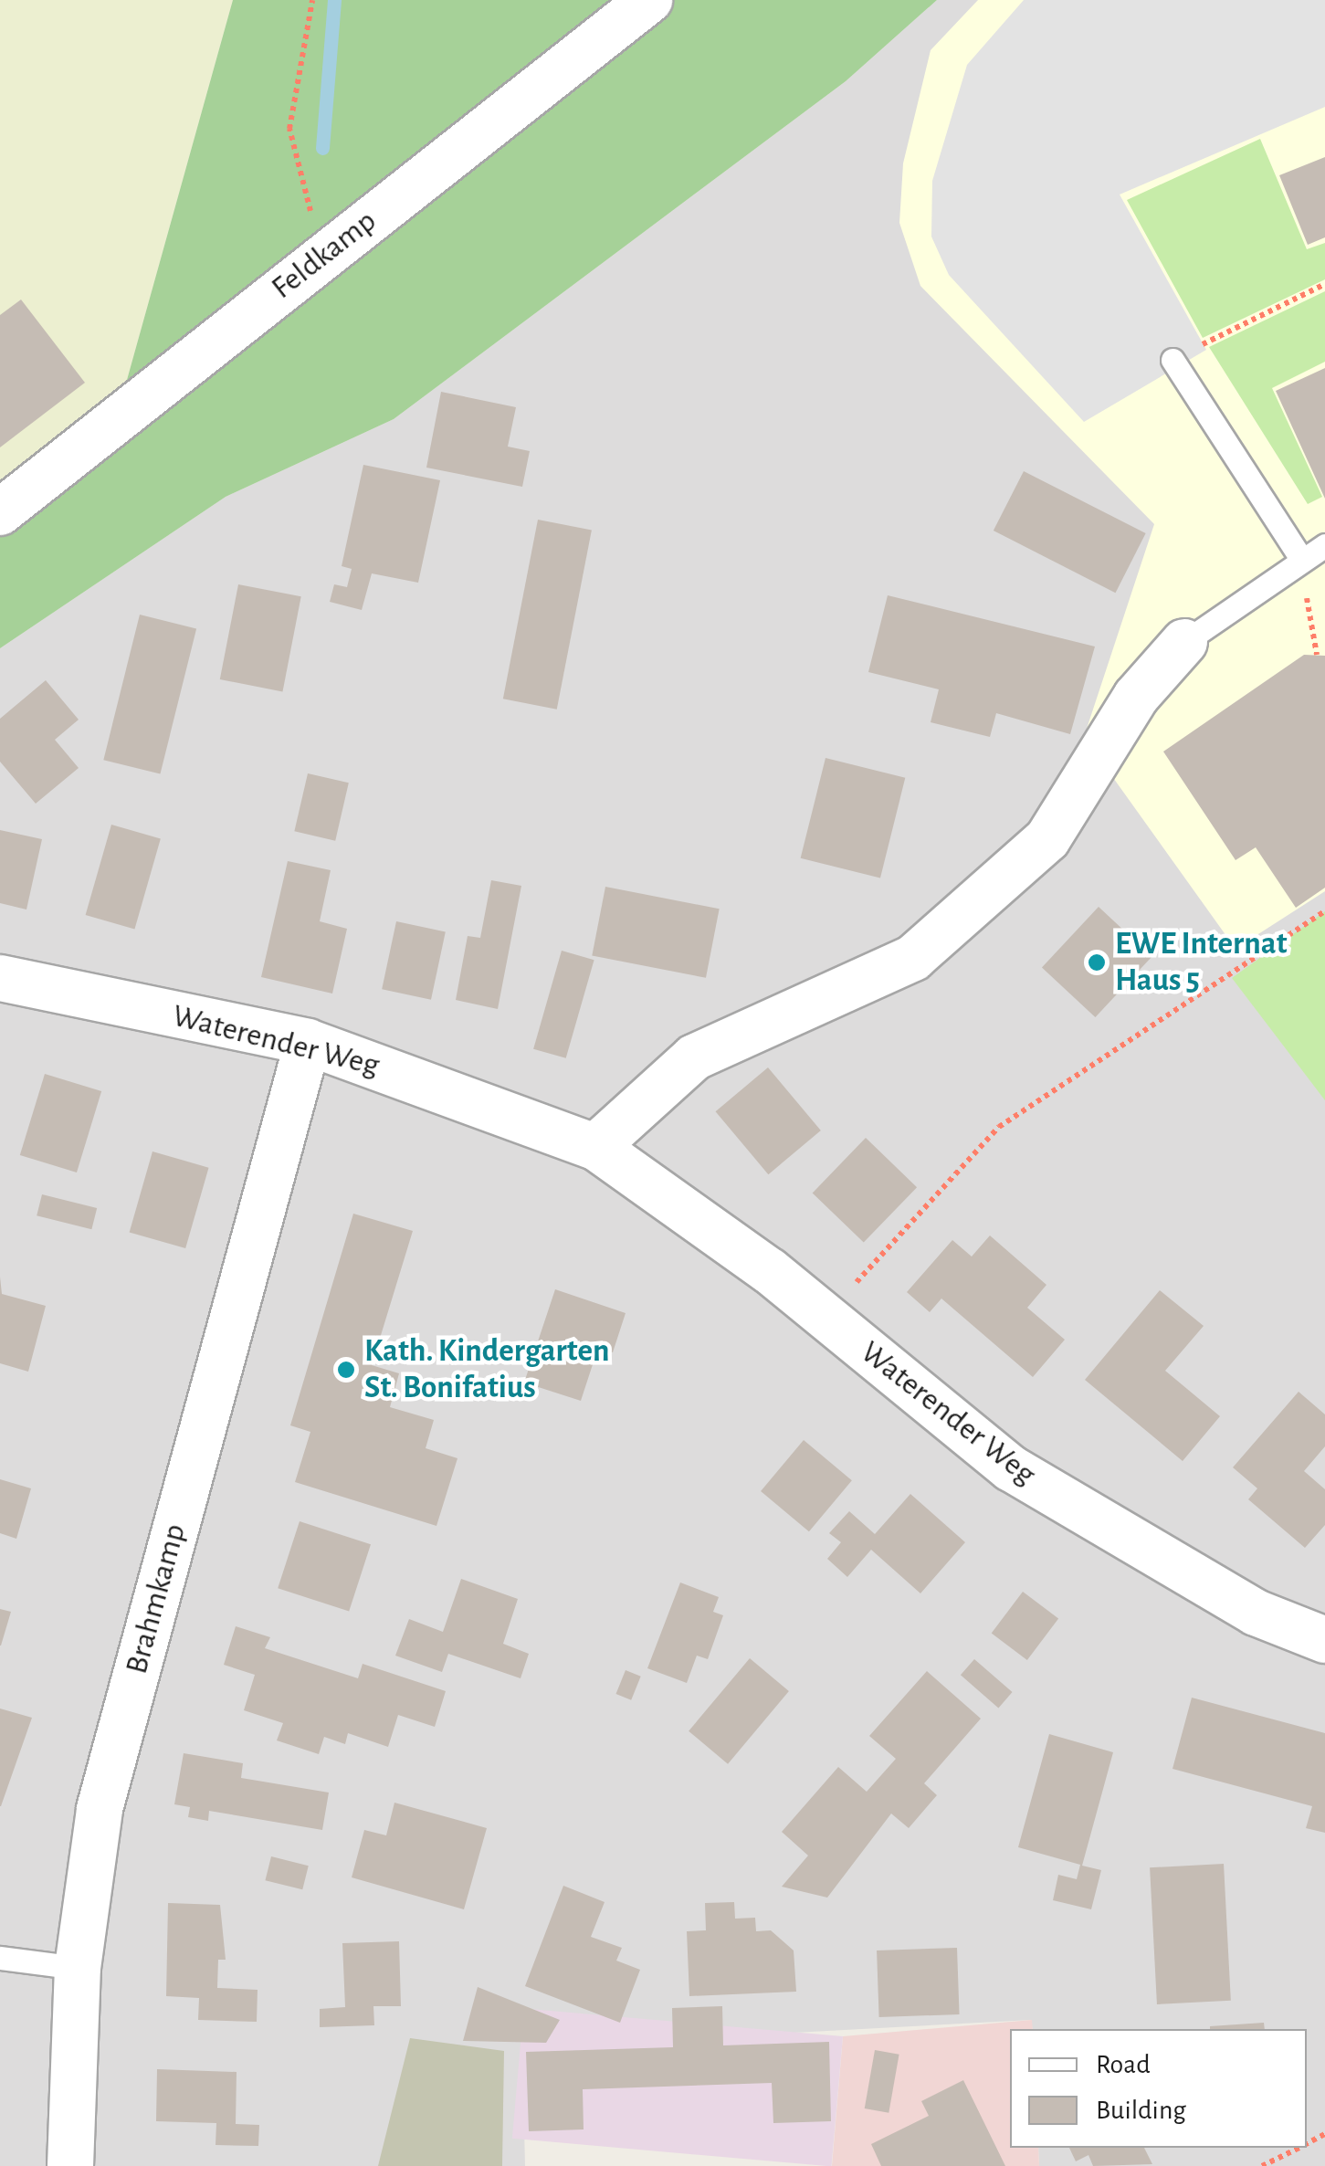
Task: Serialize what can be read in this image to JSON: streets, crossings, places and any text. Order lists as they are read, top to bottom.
{
  "streets": {
    "street": ["Feldkamp", "Waterender Weg", "Brahmkamp"]
  },
  "crossings": [
    ["Waterender Weg", "Brahmkamp"]
  ],
  "places": ["EWE Internat Haus 5", "Kath. Kindergarten St. Bonifatius"],
  "legend": ["Road", "Building"]
}
